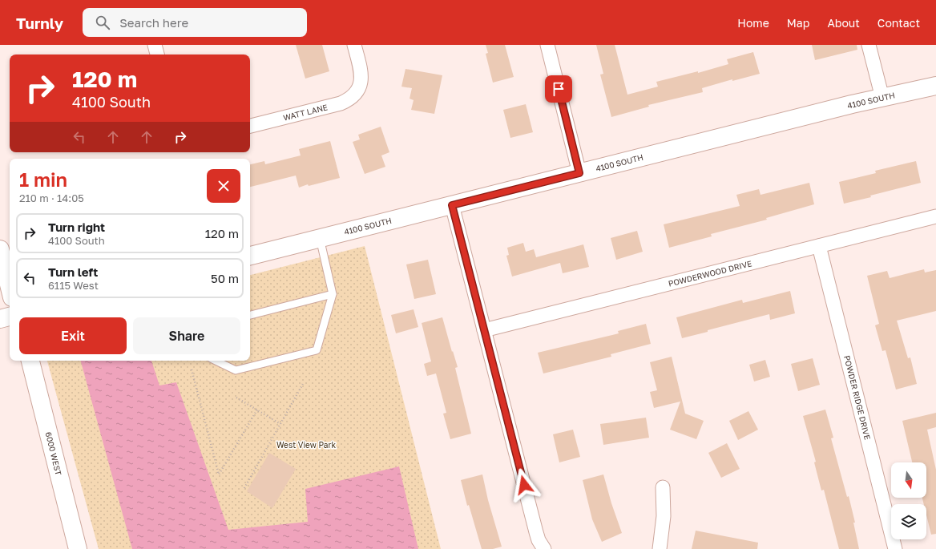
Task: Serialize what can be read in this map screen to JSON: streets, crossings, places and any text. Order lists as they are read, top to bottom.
{
  "streets": {
    "main road": ["4100 SOUTH", "6000 WEST"],
    "street": ["WATT LANE", "POWDERWOOD DRIVE", "POWDER RIDGE DRIVE"]
  },
  "crossings": [
    ["POWDERWOOD DRIVE", "POWDER RIDGE DRIVE"]
  ],
  "parks": ["West View Park"],
  "north": "bottom",
  "page": {
    "header": "Turnly",
    "search": "Search here",
    "nav": [
      "Home",
      "Map",
      "About",
      "Contact"
    ],
    "turn": ["120 m", "4100 South"],
    "heading": ["1 min", "210 m · 14:05"],
    "list": [
      {
        "name": "Turn right",
        "note": "4100 South",
        "value": "120 m"
      },
      {
        "name": "Turn left",
        "note": "6115 West",
        "value": "50 m"
      }
    ],
    "buttons": ["Exit", "Share"]
  }
}
